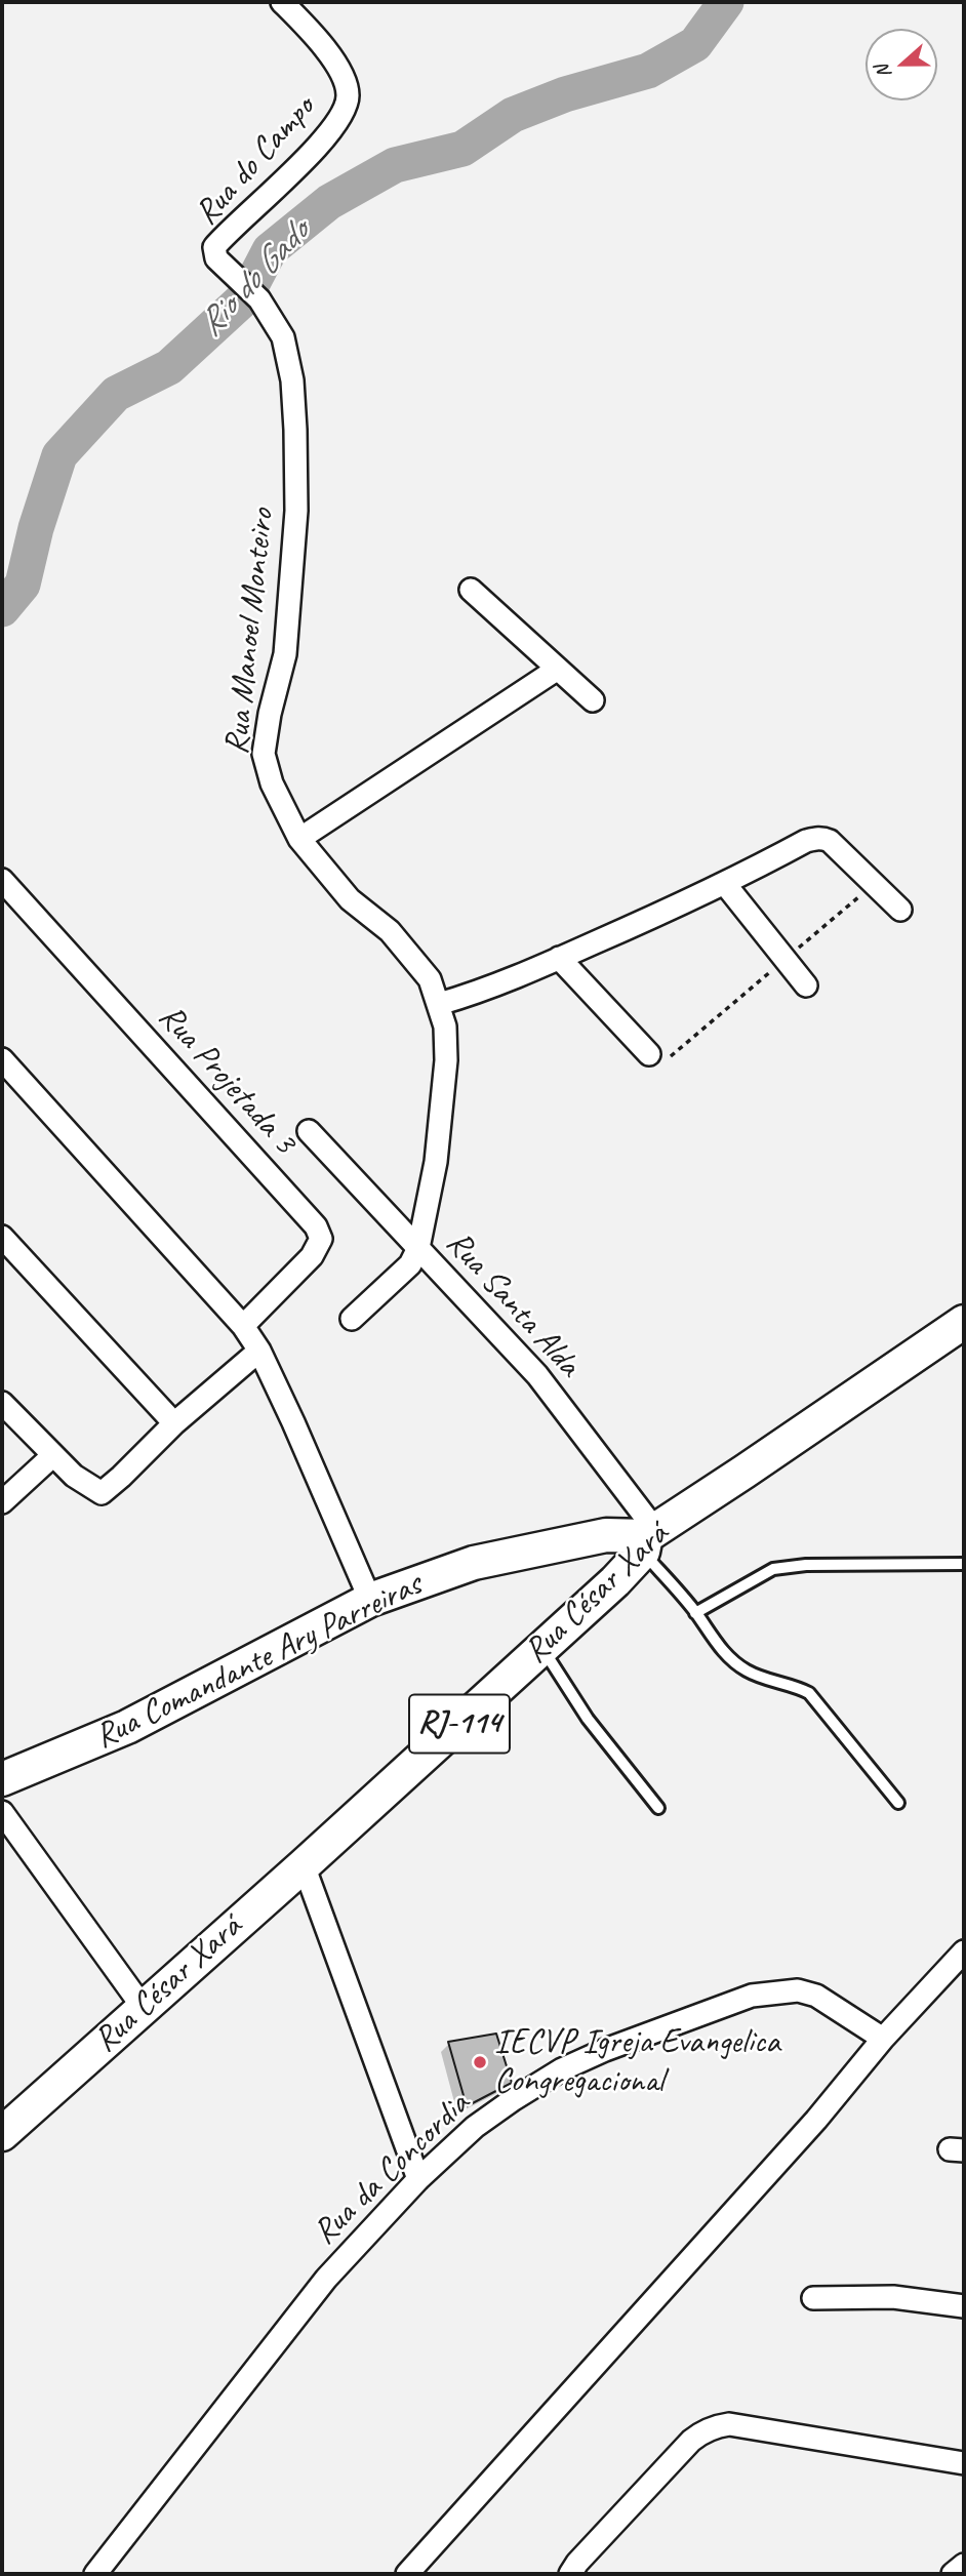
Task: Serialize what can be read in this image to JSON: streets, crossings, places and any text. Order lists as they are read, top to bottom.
{
  "streets": {
    "main road": ["Rua César Xará", "Rua Comandante Ary Parreiras", "RJ-114"],
    "street": [
      "Rua do Campo",
      "Rua Manoel Monteiro",
      "Rua Projetada 3",
      "Rua Santa Alda",
      "Rua da Concordia"
    ]
  },
  "crossings": [
    ["Rua do Campo", "Rua Manoel Monteiro"],
    ["Rua Manoel Monteiro", "Rua Santa Alda"],
    ["Rua Santa Alda", "Rua César Xará"],
    ["Rua Santa Alda", "Rua Comandante Ary Parreiras"],
    ["Rua César Xará", "Rua Comandante Ary Parreiras"]
  ],
  "water": ["Rio do Gado"],
  "places": ["IECVP Igreja Evangelica Congregacional"],
  "north": "left"
}
